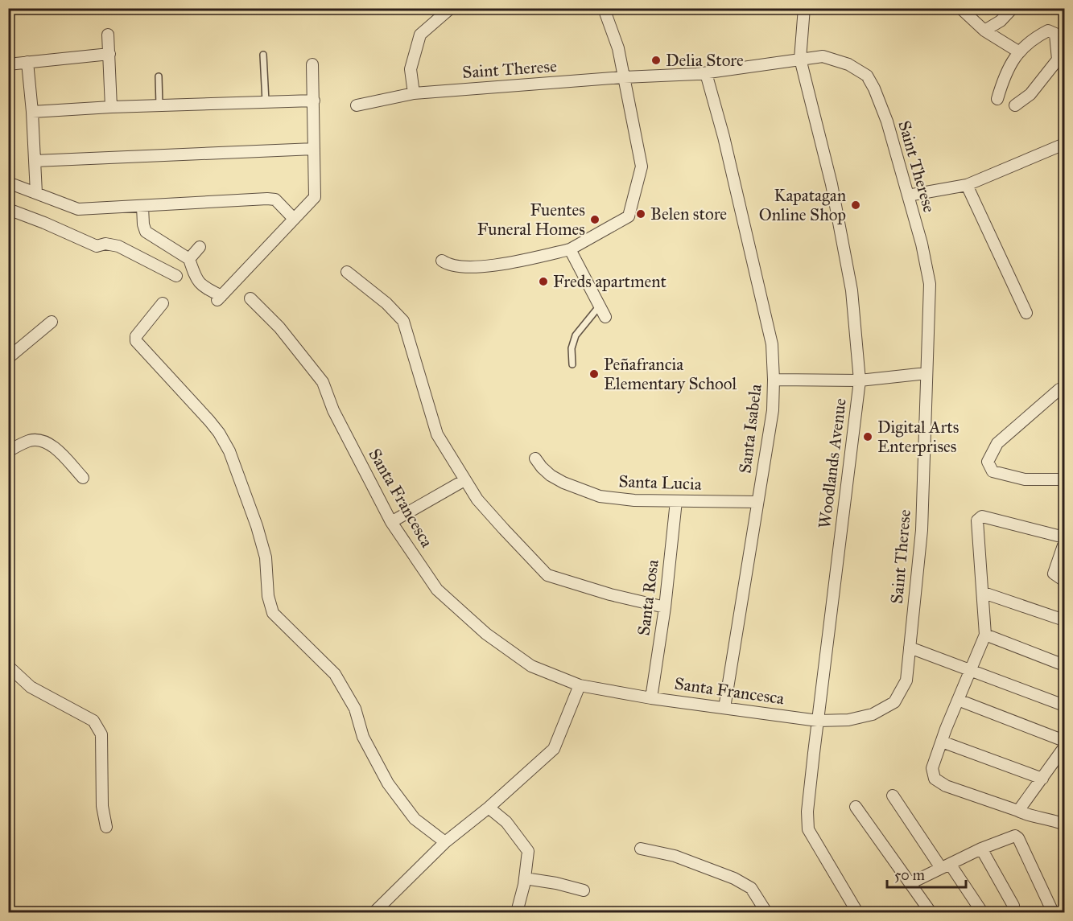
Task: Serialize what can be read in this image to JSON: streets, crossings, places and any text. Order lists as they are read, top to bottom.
{
  "streets": {
    "street": [
      "Saint Therese",
      "Santa Isabela",
      "Woodlands Avenue",
      "Santa Lucia",
      "Santa Francesca",
      "Santa Rosa"
    ]
  },
  "crossings": [
    ["Saint Therese", "Santa Isabela"],
    ["Saint Therese", "Woodlands Avenue"],
    ["Saint Therese", "Santa Francesca"],
    ["Santa Isabela", "Santa Lucia"],
    ["Santa Isabela", "Santa Francesca"],
    ["Woodlands Avenue", "Santa Francesca"],
    ["Santa Lucia", "Santa Rosa"],
    ["Santa Francesca", "Santa Rosa"]
  ],
  "places": [
    "Delia Store",
    "Kapatagan Online Shop",
    "Belen store",
    "Fuentes Funeral Homes",
    "Freds apartment",
    "Peñafrancia Elementary School",
    "Digital Arts Enterprises"
  ],
  "scale_bar": "50 m"
}
